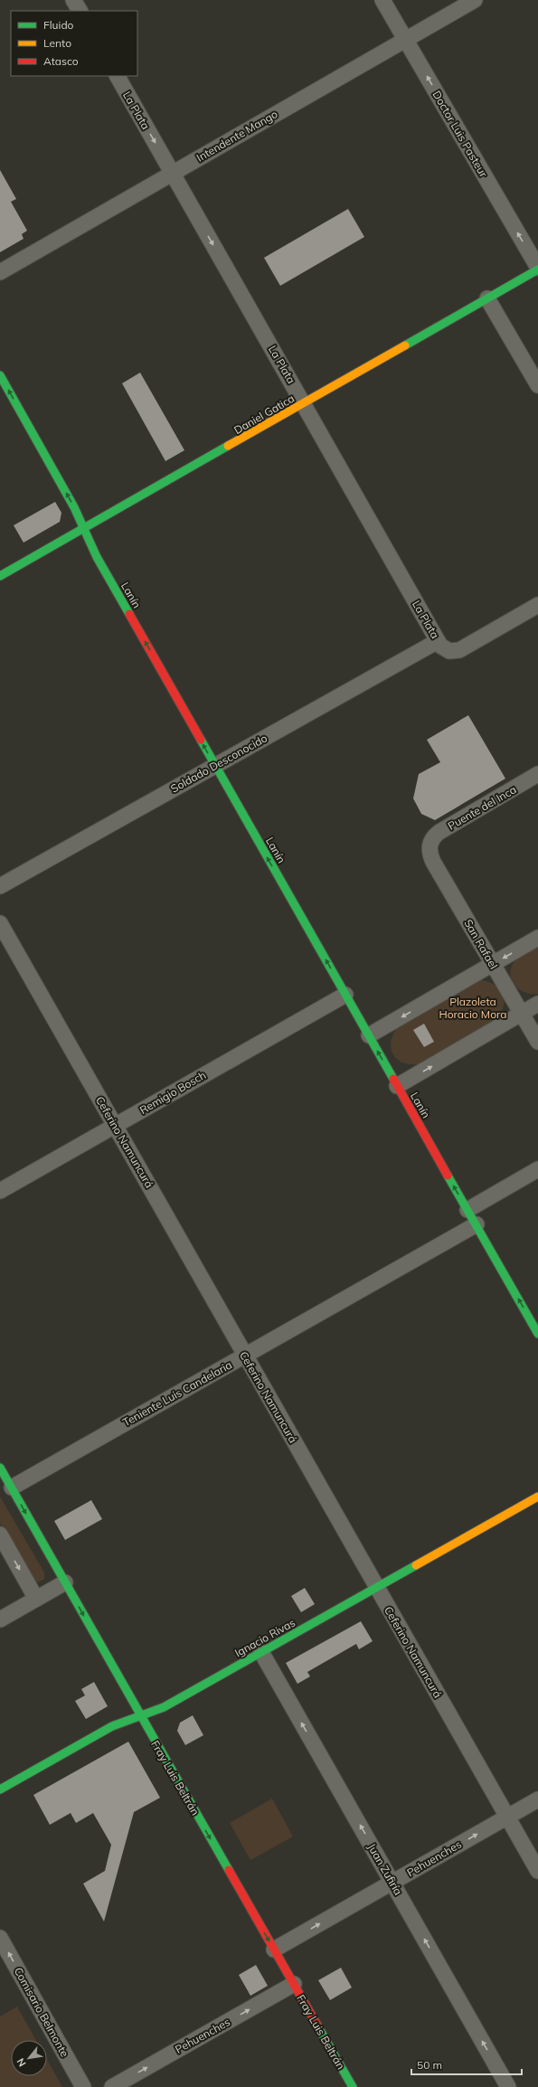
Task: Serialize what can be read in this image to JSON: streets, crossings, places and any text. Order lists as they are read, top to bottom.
{
  "streets": {
    "main road": [
      "Daniel Gatica",
      "Lanín",
      "Ignacio Rivas",
      "Fray Luis Beltrán"
    ],
    "street": [
      "La Plata",
      "Doctor Luis Pasteur",
      "Intendente Mango",
      "Soldado Desconocido",
      "Puente del Inca",
      "San Rafael",
      "Remigio Bosch",
      "Ceferino Namuncurá",
      "Teniente Luis Candelaria",
      "Pehuenches",
      "Juan Zufiría",
      "Comisario Belmonte"
    ]
  },
  "crossings": [
    ["La Plata", "Intendente Mango"],
    ["La Plata", "Daniel Gatica"],
    ["La Plata", "Soldado Desconocido"],
    ["Doctor Luis Pasteur", "Intendente Mango"],
    ["Doctor Luis Pasteur", "Daniel Gatica"],
    ["Daniel Gatica", "Lanín"],
    ["Lanín", "Soldado Desconocido"],
    ["Lanín", "Remigio Bosch"],
    ["Lanín", "Teniente Luis Candelaria"],
    ["Puente del Inca", "San Rafael"],
    ["Remigio Bosch", "Ceferino Namuncurá"],
    ["Ceferino Namuncurá", "Teniente Luis Candelaria"],
    ["Ceferino Namuncurá", "Ignacio Rivas"],
    ["Ceferino Namuncurá", "Pehuenches"],
    ["Teniente Luis Candelaria", "Fray Luis Beltrán"],
    ["Ignacio Rivas", "Fray Luis Beltrán"],
    ["Ignacio Rivas", "Juan Zufiría"],
    ["Fray Luis Beltrán", "Pehuenches"],
    ["Pehuenches", "Juan Zufiría"]
  ],
  "one_way": [
    "La Plata",
    "Doctor Luis Pasteur",
    "Lanín",
    "Fray Luis Beltrán",
    "Pehuenches",
    "Juan Zufiría",
    "Comisario Belmonte"
  ],
  "parks": ["Plazoleta Horacio Mora"],
  "legend": ["Fluido", "Lento", "Atasco"],
  "scale_bar": "50 m",
  "north": "bottom left"
}
